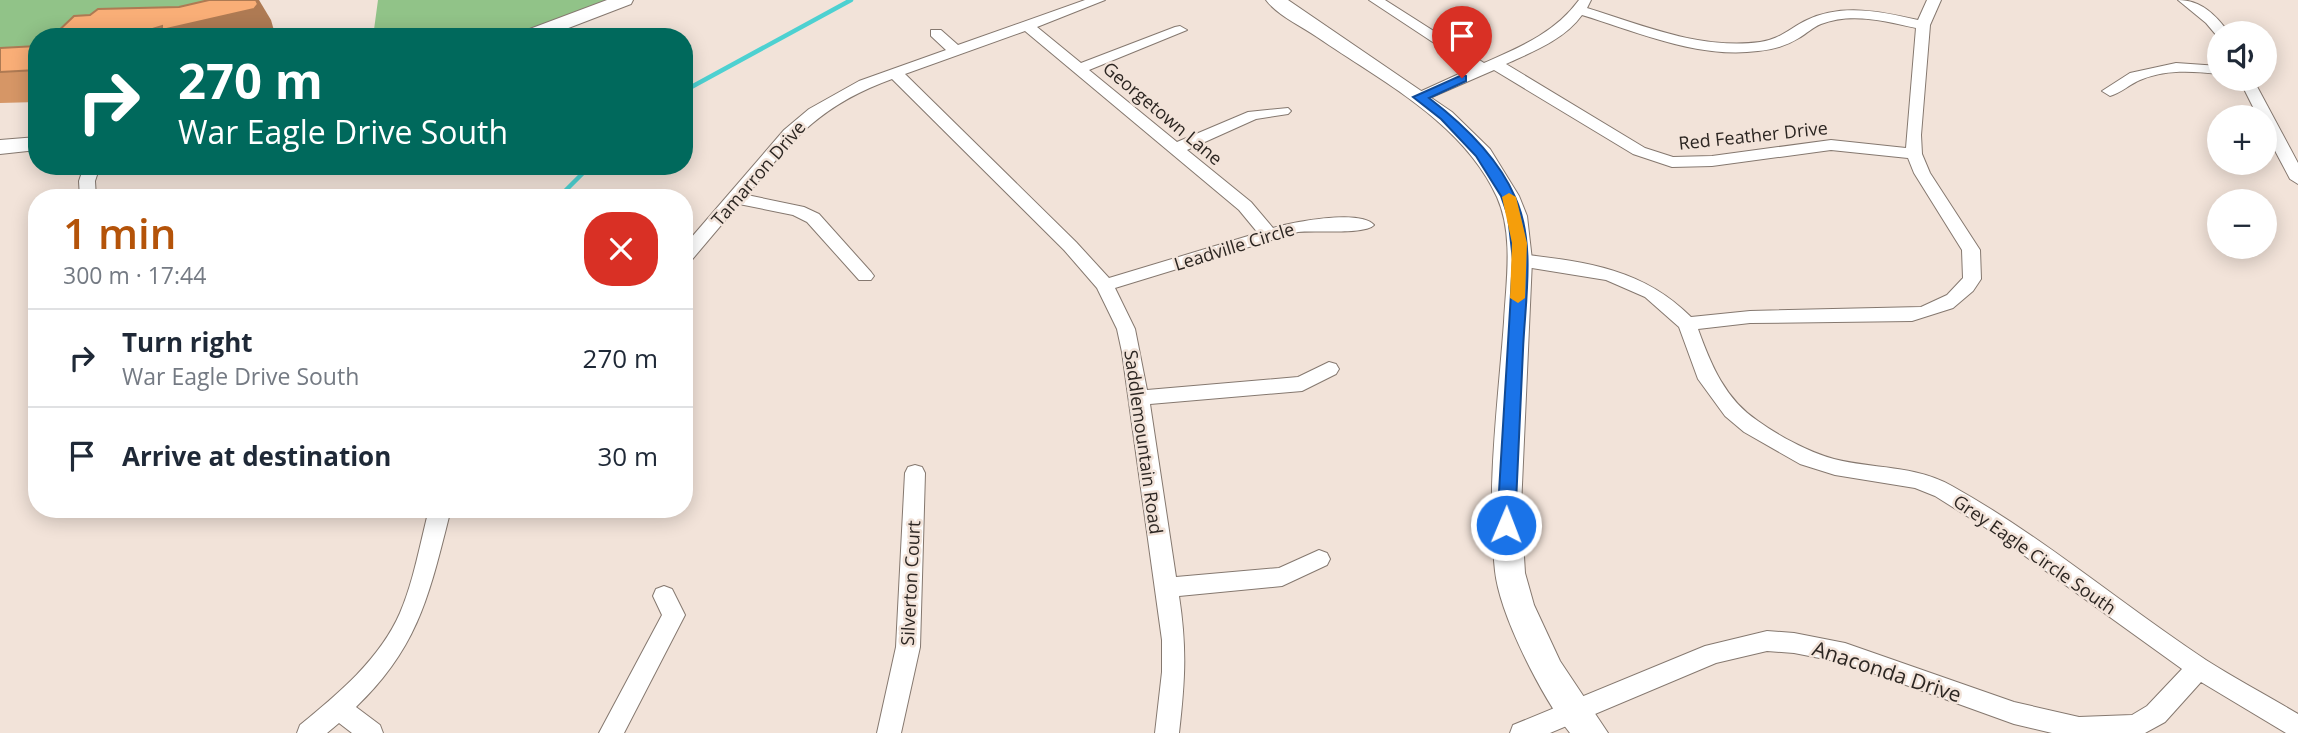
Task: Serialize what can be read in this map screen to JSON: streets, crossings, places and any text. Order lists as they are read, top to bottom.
{
  "streets": {
    "street": [
      "Georgetown Lane",
      "Red Feather Drive",
      "Tamarron Drive",
      "Leadville Circle",
      "Saddlemountain Road",
      "Grey Eagle Circle South",
      "Silverton Court",
      "Anaconda Drive"
    ]
  },
  "crossings": [
    ["Georgetown Lane", "Tamarron Drive"],
    ["Georgetown Lane", "Leadville Circle"],
    ["Tamarron Drive", "Saddlemountain Road"],
    ["Leadville Circle", "Saddlemountain Road"],
    ["Grey Eagle Circle South", "Anaconda Drive"]
  ],
  "page": {
    "map_buttons": ["+", "−"],
    "turn": ["270 m", "War Eagle Drive South"],
    "heading": ["1 min", "300 m · 17:44"],
    "list": [
      {
        "name": "Turn right",
        "note": "War Eagle Drive South",
        "value": "270 m"
      },
      {
        "name": "Arrive at destination",
        "value": "30 m"
      }
    ]
  }
}
